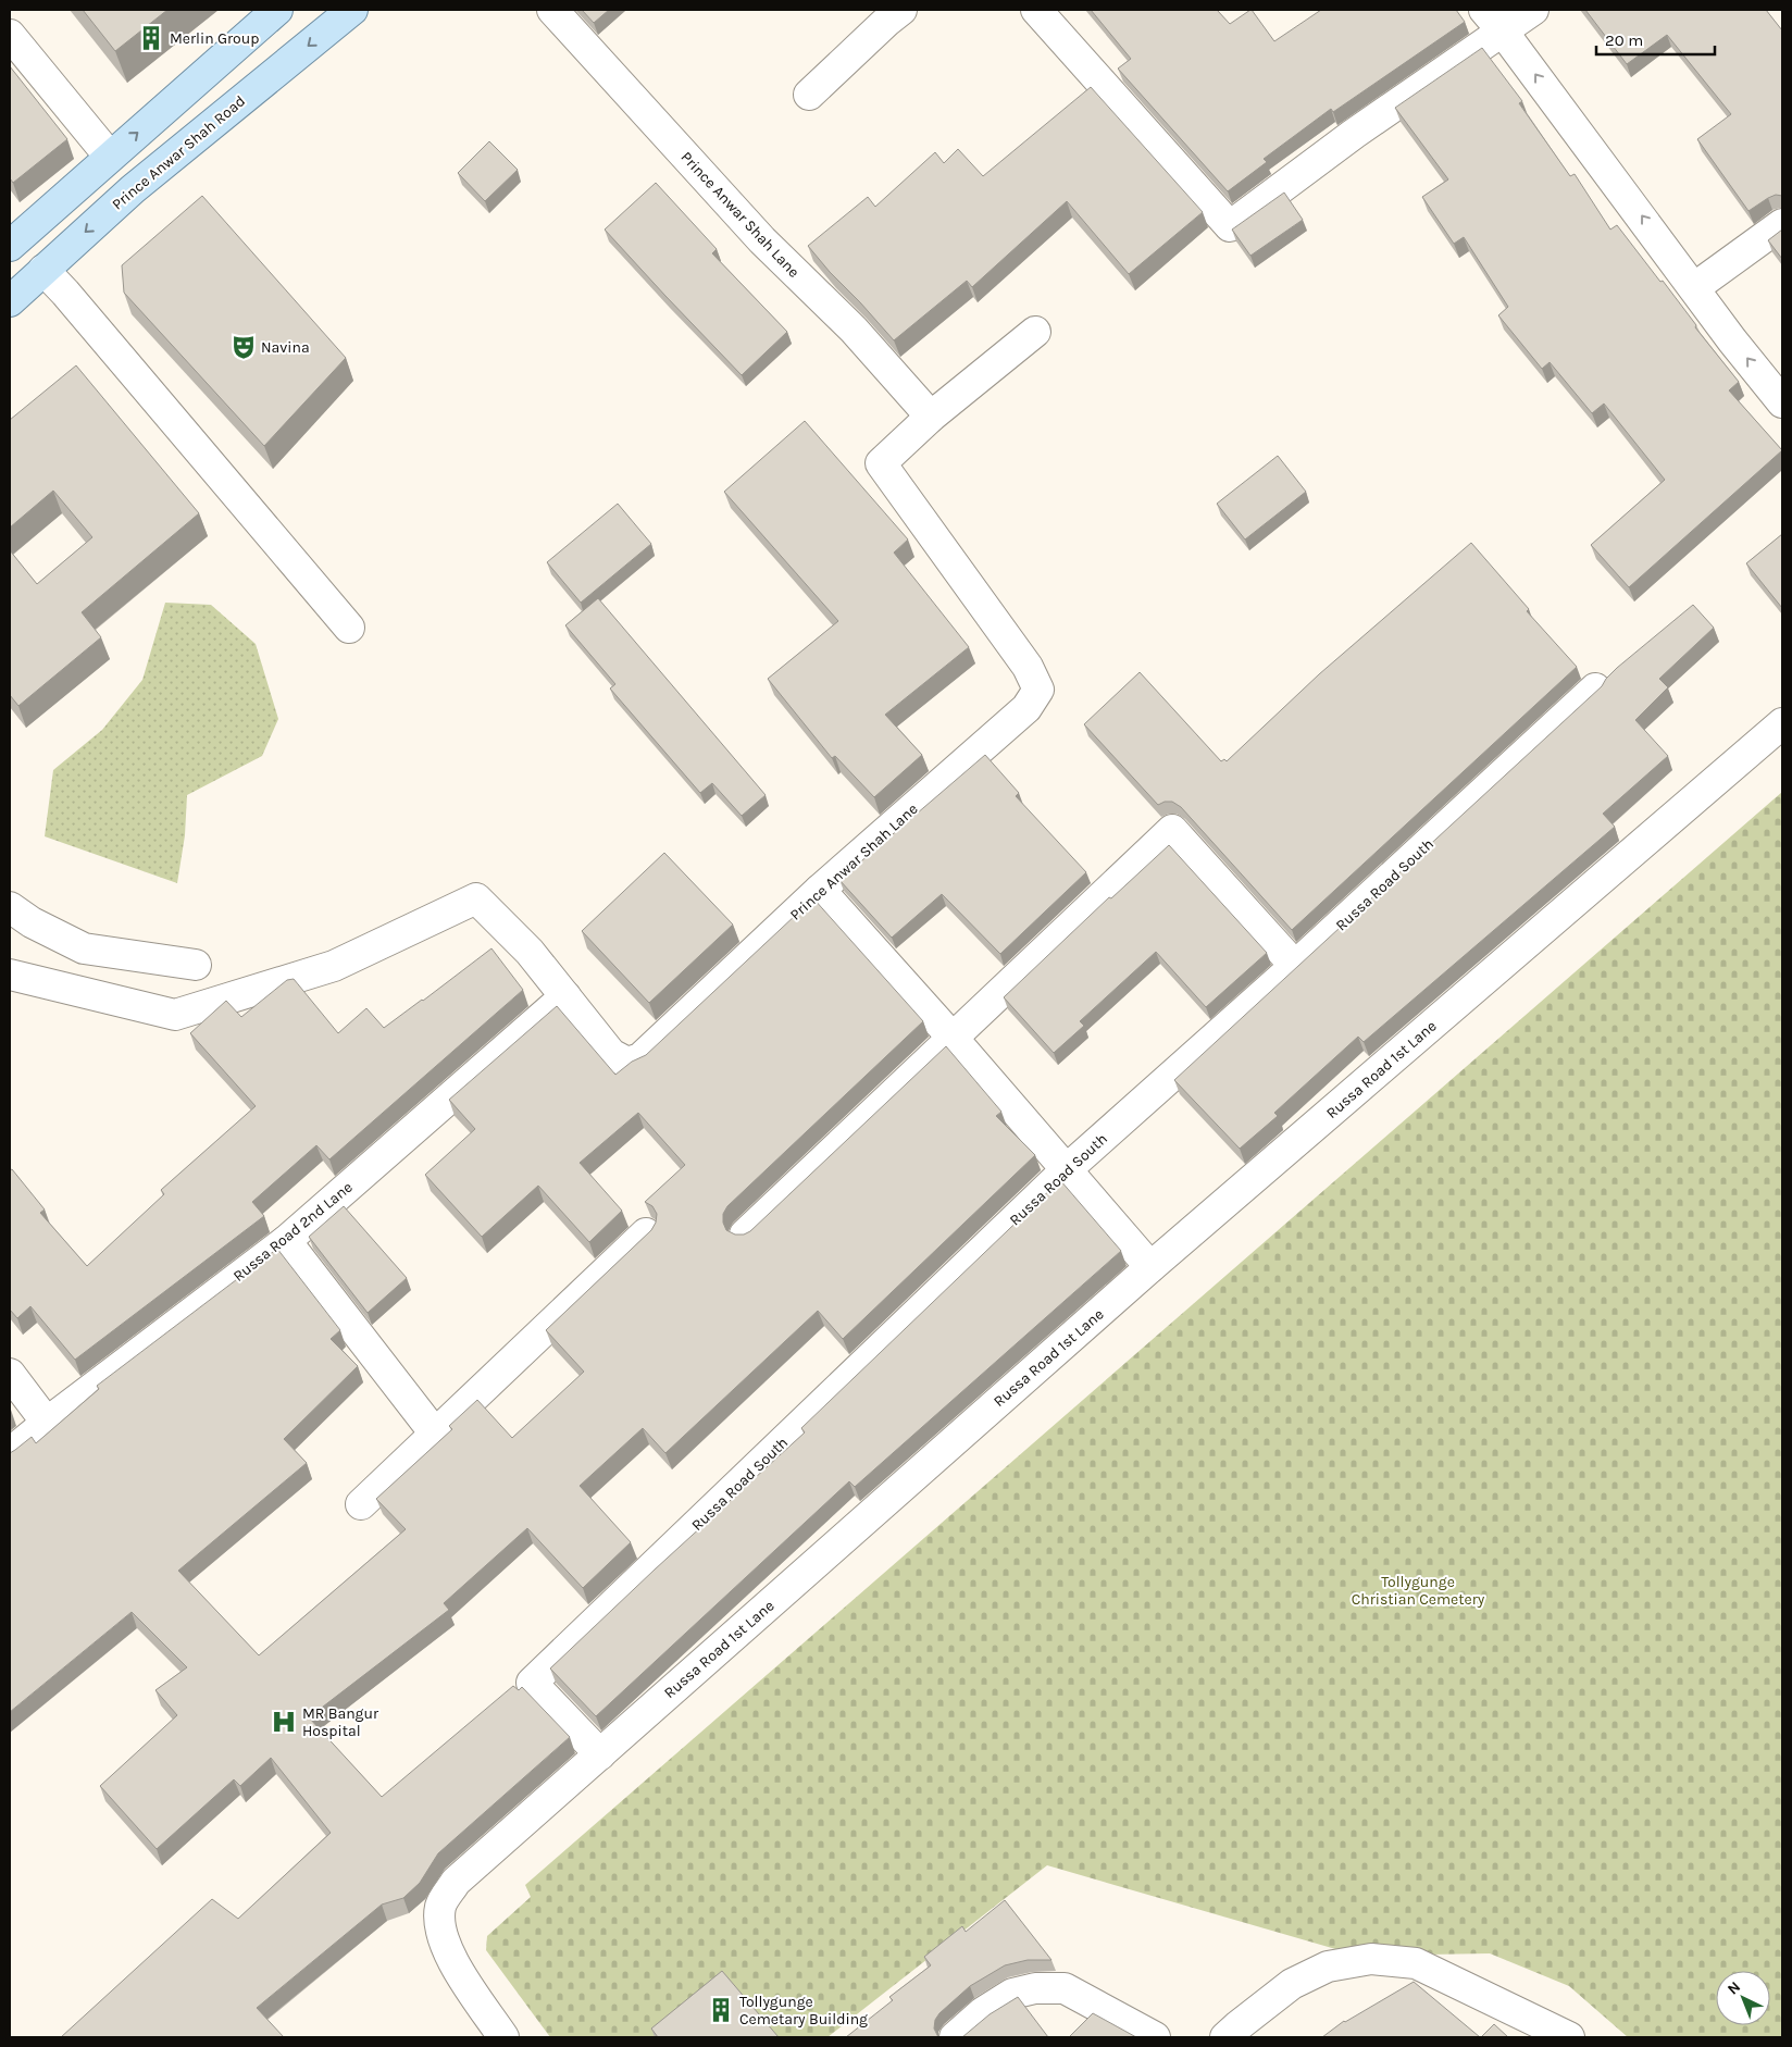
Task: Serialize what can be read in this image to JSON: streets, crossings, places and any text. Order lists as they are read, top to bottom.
{
  "streets": {
    "main road": ["Prince Anwar Shah Road"],
    "street": [
      "Prince Anwar Shah Lane",
      "Russa Road South",
      "Russa Road 1st Lane",
      "Russa Road 2nd Lane"
    ]
  },
  "crossings": [
    ["Prince Anwar Shah Lane", "Russa Road 2nd Lane"],
    ["Russa Road South", "Russa Road 1st Lane"]
  ],
  "parks": ["Tollygunge Christian Cemetery"],
  "places": {
    "building": ["Merlin Group", "Tollygunge Cemetary Building"],
    "theatre": ["Navina"],
    "hospital": ["MR Bangur Hospital"]
  },
  "scale_bar": "20 m",
  "north": "top left"
}
